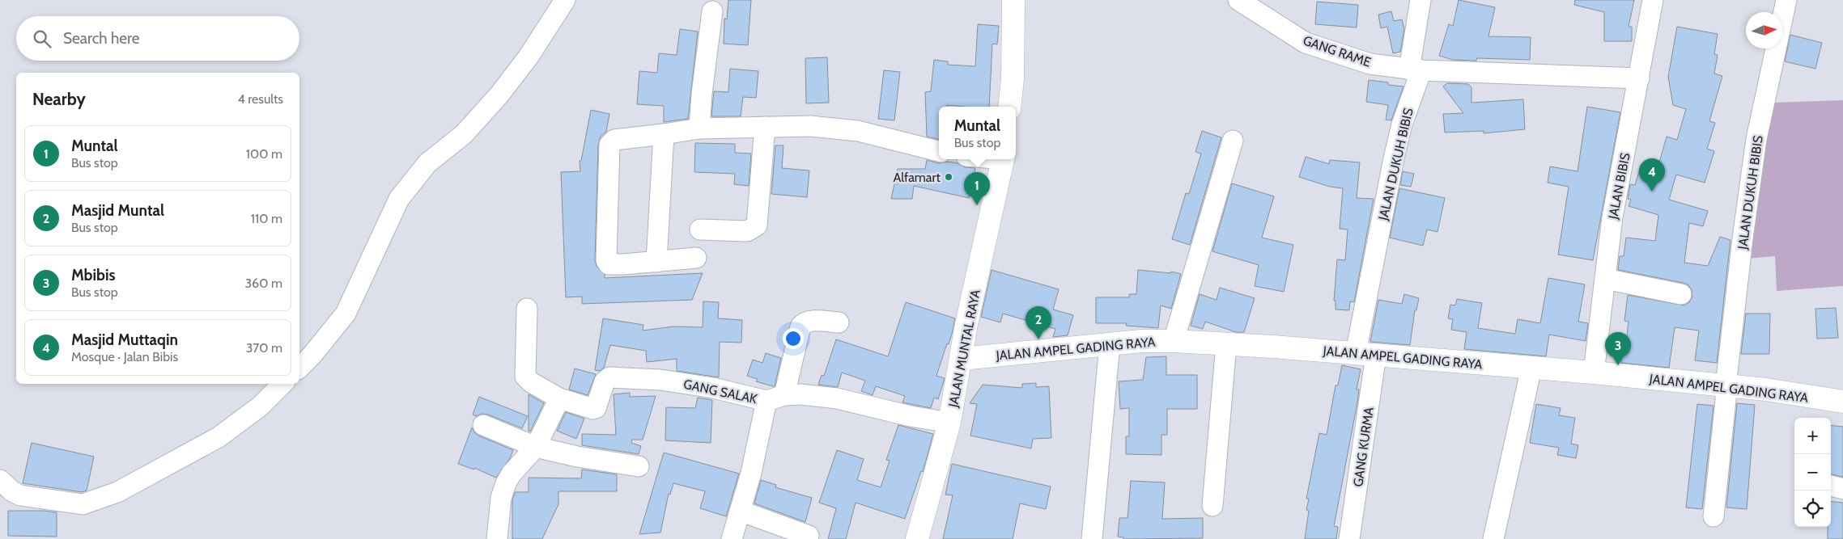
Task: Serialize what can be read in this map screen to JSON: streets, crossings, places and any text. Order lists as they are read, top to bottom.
{
  "streets": {
    "main road": ["JALAN MUNTAL RAYA", "JALAN AMPEL GADING RAYA"],
    "street": [
      "GANG RAME",
      "JALAN DUKUH BIBIS",
      "JALAN BIBIS",
      "GANG SALAK",
      "GANG KURMA"
    ]
  },
  "crossings": [
    ["GANG RAME", "JALAN DUKUH BIBIS"],
    ["JALAN DUKUH BIBIS", "JALAN AMPEL GADING RAYA"],
    ["JALAN DUKUH BIBIS", "GANG KURMA"],
    ["JALAN BIBIS", "JALAN AMPEL GADING RAYA"],
    ["JALAN MUNTAL RAYA", "JALAN AMPEL GADING RAYA"],
    ["JALAN MUNTAL RAYA", "GANG SALAK"],
    ["JALAN AMPEL GADING RAYA", "GANG KURMA"]
  ],
  "places": ["Alfamart"],
  "north": "right",
  "page": {
    "search": "Search here",
    "heading": ["Nearby", "4 results"],
    "popup": ["Muntal", "Bus stop"],
    "list": [
      {
        "mark": "1",
        "name": "Muntal",
        "note": "Bus stop",
        "value": "100 m"
      },
      {
        "mark": "2",
        "name": "Masjid Muntal",
        "note": "Bus stop",
        "value": "110 m"
      },
      {
        "mark": "3",
        "name": "Mbibis",
        "note": "Bus stop",
        "value": "360 m"
      },
      {
        "mark": "4",
        "name": "Masjid Muttaqin",
        "note": "Mosque · Jalan Bibis",
        "value": "370 m"
      }
    ],
    "pins": [
      "4",
      "1",
      "2",
      "3"
    ],
    "map_buttons": ["+", "−"]
  }
}
